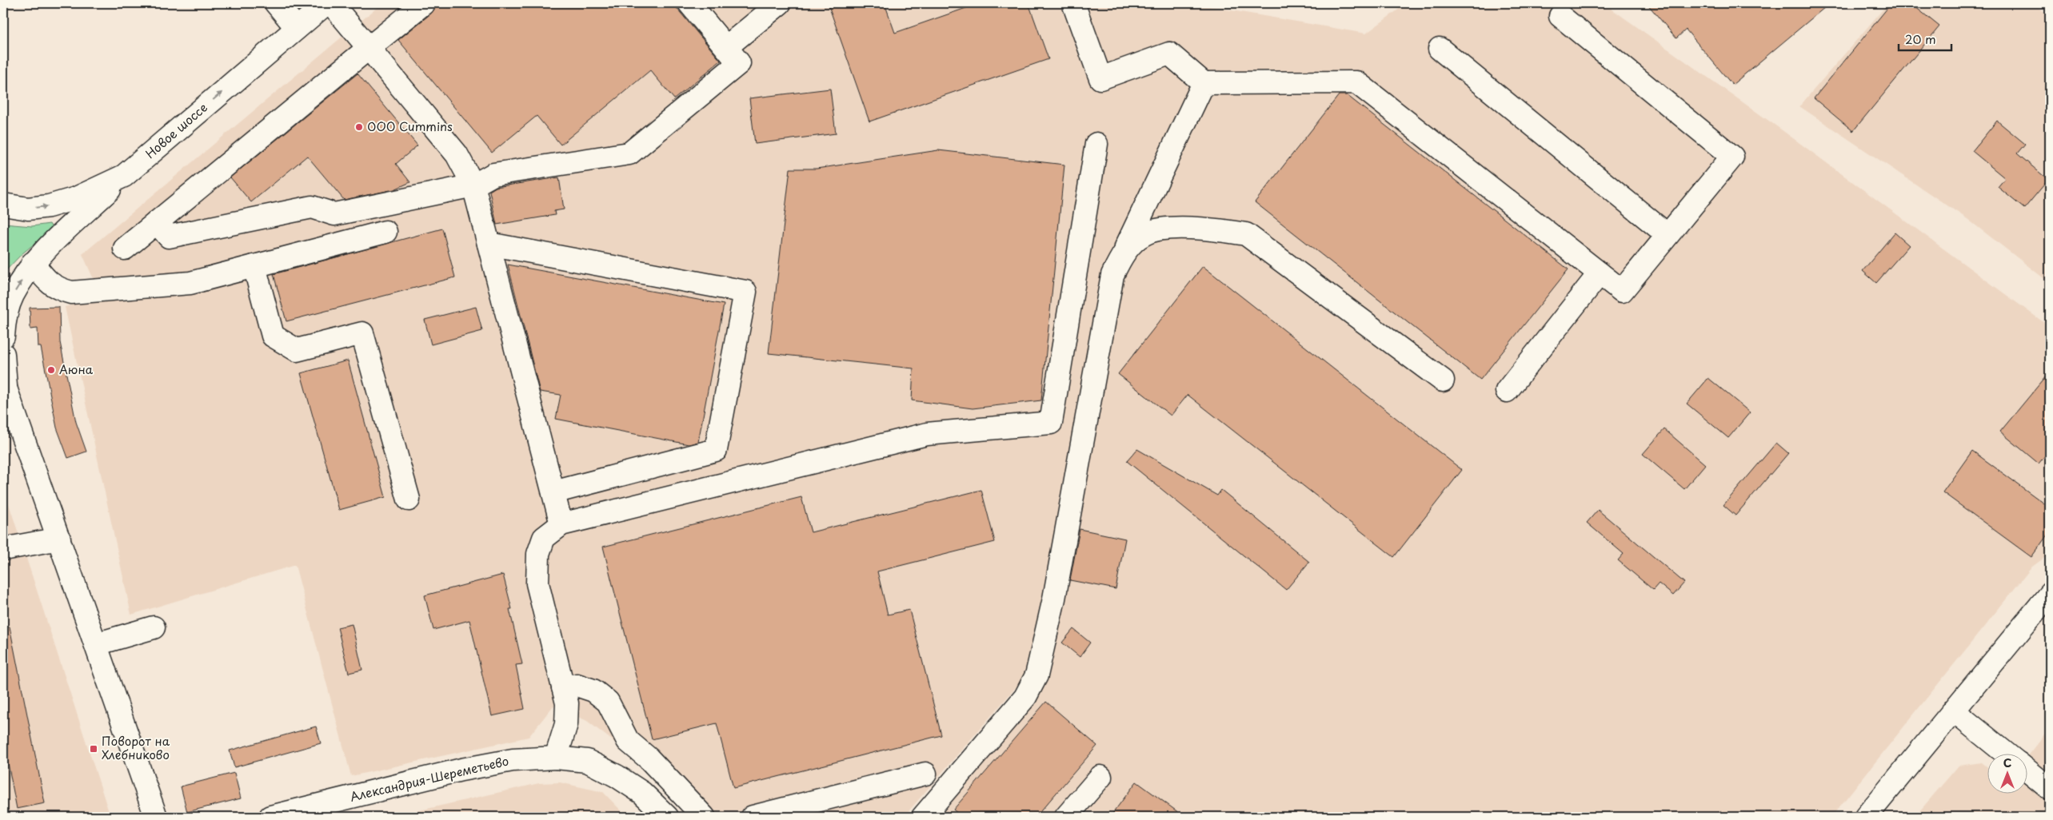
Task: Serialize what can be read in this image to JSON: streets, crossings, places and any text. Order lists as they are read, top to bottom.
{
  "streets": {
    "main road": ["Новое шоссе", "Александрия-Шереметьево"]
  },
  "places": {
    "other": ["OOO Cummins", "Аюна"],
    "transit": ["Поворот на Хлебниково"]
  },
  "scale_bar": "20 m",
  "north": "top"
}
